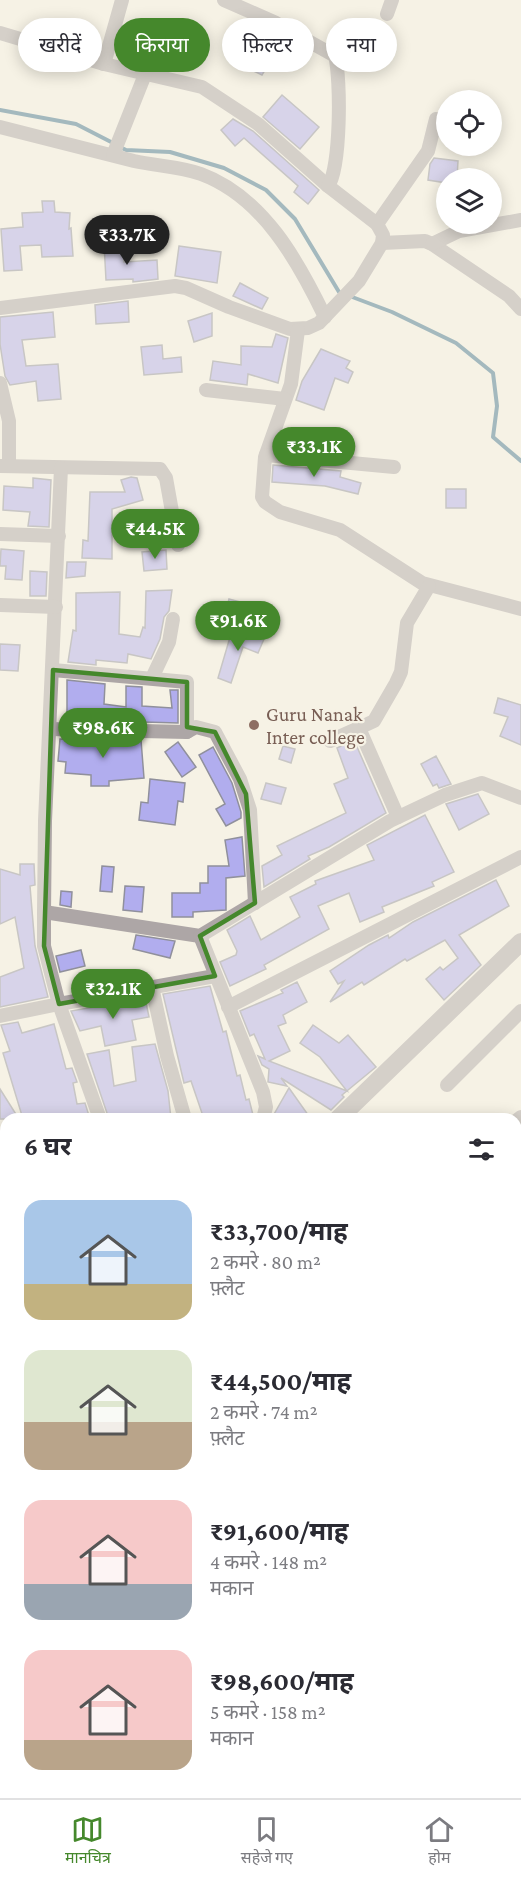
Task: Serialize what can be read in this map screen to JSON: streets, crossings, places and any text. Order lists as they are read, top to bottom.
{
  "places": ["Guru Nanak Inter college"],
  "page": {
    "chip": [
      "खरीदें",
      "किराया",
      "फ़िल्टर",
      "नया"
    ],
    "price": [
      "₹33.7K",
      "₹33.1K",
      "₹44.5K",
      "₹91.6K",
      "₹98.6K",
      "₹32.1K"
    ],
    "heading": "6 घर",
    "list": [
      {
        "name": "₹33,700/माह",
        "note": "2 कमरे · 80 m² · फ़्लैट"
      },
      {
        "name": "₹44,500/माह",
        "note": "2 कमरे · 74 m² · फ़्लैट"
      },
      {
        "name": "₹91,600/माह",
        "note": "4 कमरे · 148 m² · मकान"
      },
      {
        "name": "₹98,600/माह",
        "note": "5 कमरे · 158 m² · मकान"
      }
    ],
    "tabs": ["मानचित्र", "सहेजे गए", "होम"]
  }
}
